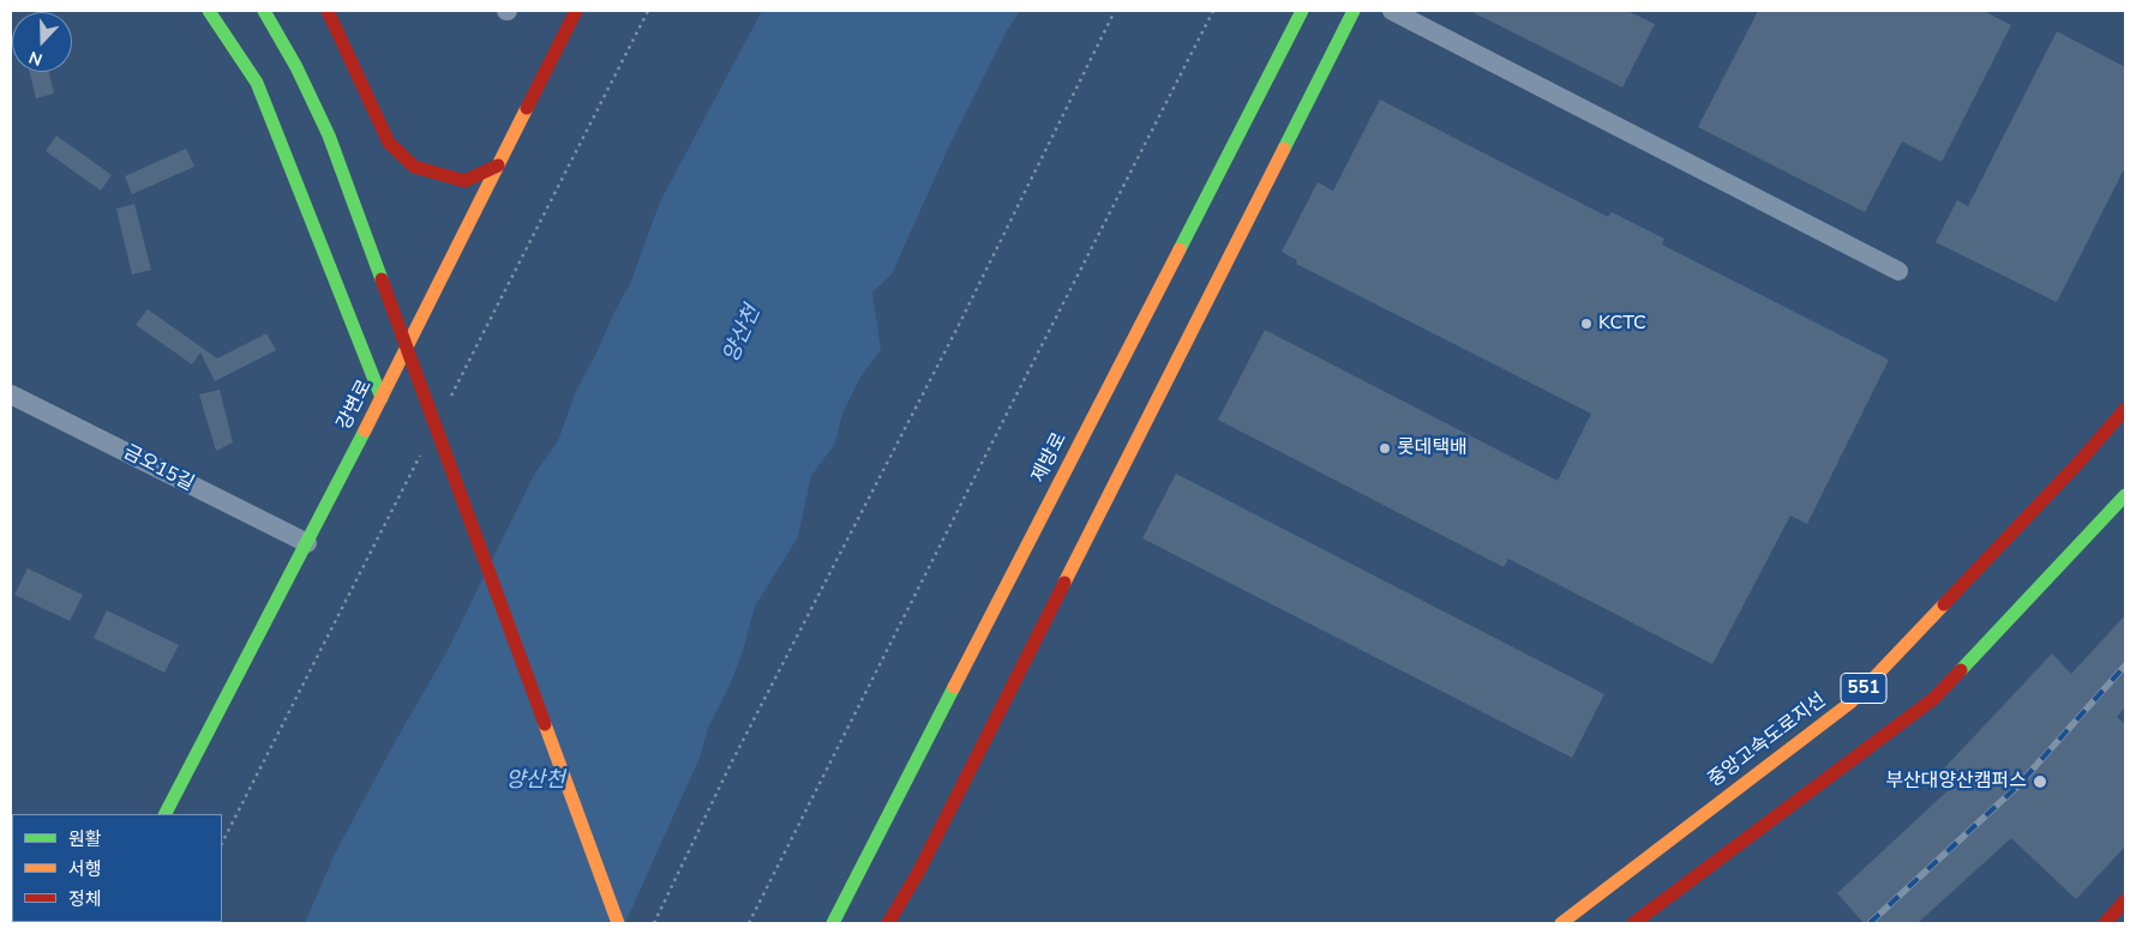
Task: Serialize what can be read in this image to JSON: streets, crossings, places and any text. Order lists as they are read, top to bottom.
{
  "streets": {
    "main road": [
      "강변로",
      "제방로",
      "551",
      "중앙고속도로지선"
    ],
    "street": ["금오15길"]
  },
  "crossings": [
    ["강변로", "금오15길"]
  ],
  "water": ["양산천"],
  "places": ["KCTC", "롯데택배", "부산대양산캠퍼스"],
  "legend": ["원활", "서행", "정체"],
  "north": "bottom"
}
